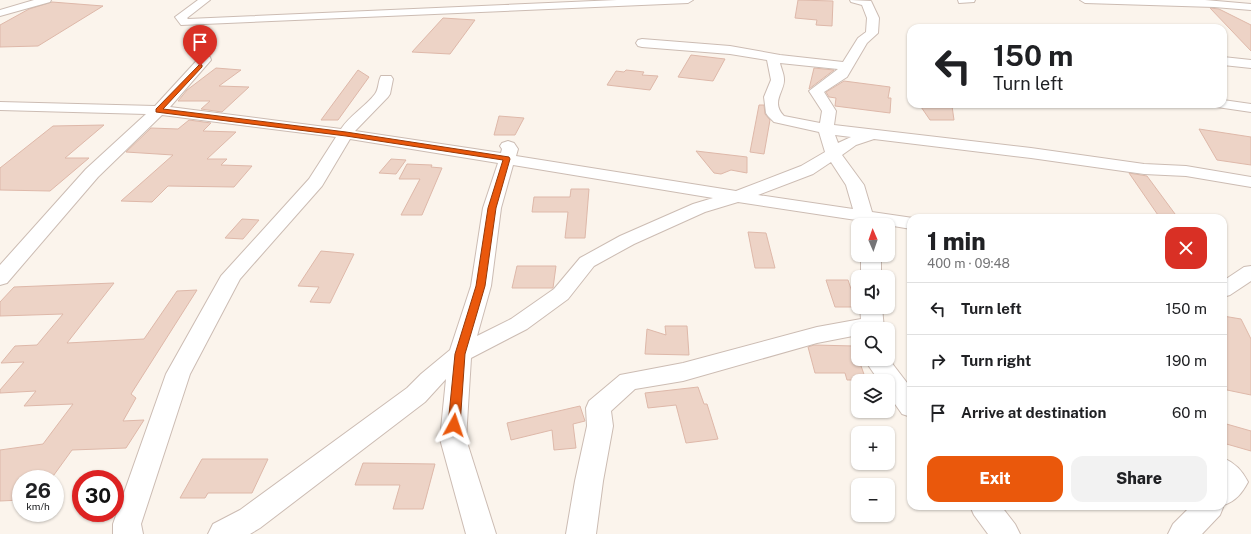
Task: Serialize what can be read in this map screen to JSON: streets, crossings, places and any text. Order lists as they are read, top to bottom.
{
  "north": "top",
  "page": {
    "turn": ["150 m", "Turn left"],
    "heading": ["1 min", "400 m · 09:48"],
    "map_buttons": ["+", "−"],
    "list": [
      {
        "name": "Turn left",
        "value": "150 m"
      },
      {
        "name": "Turn right",
        "value": "190 m"
      },
      {
        "name": "Arrive at destination",
        "value": "60 m"
      }
    ],
    "buttons": ["Exit", "Share"],
    "speed": "26 km/h",
    "limit": "30"
  }
}
